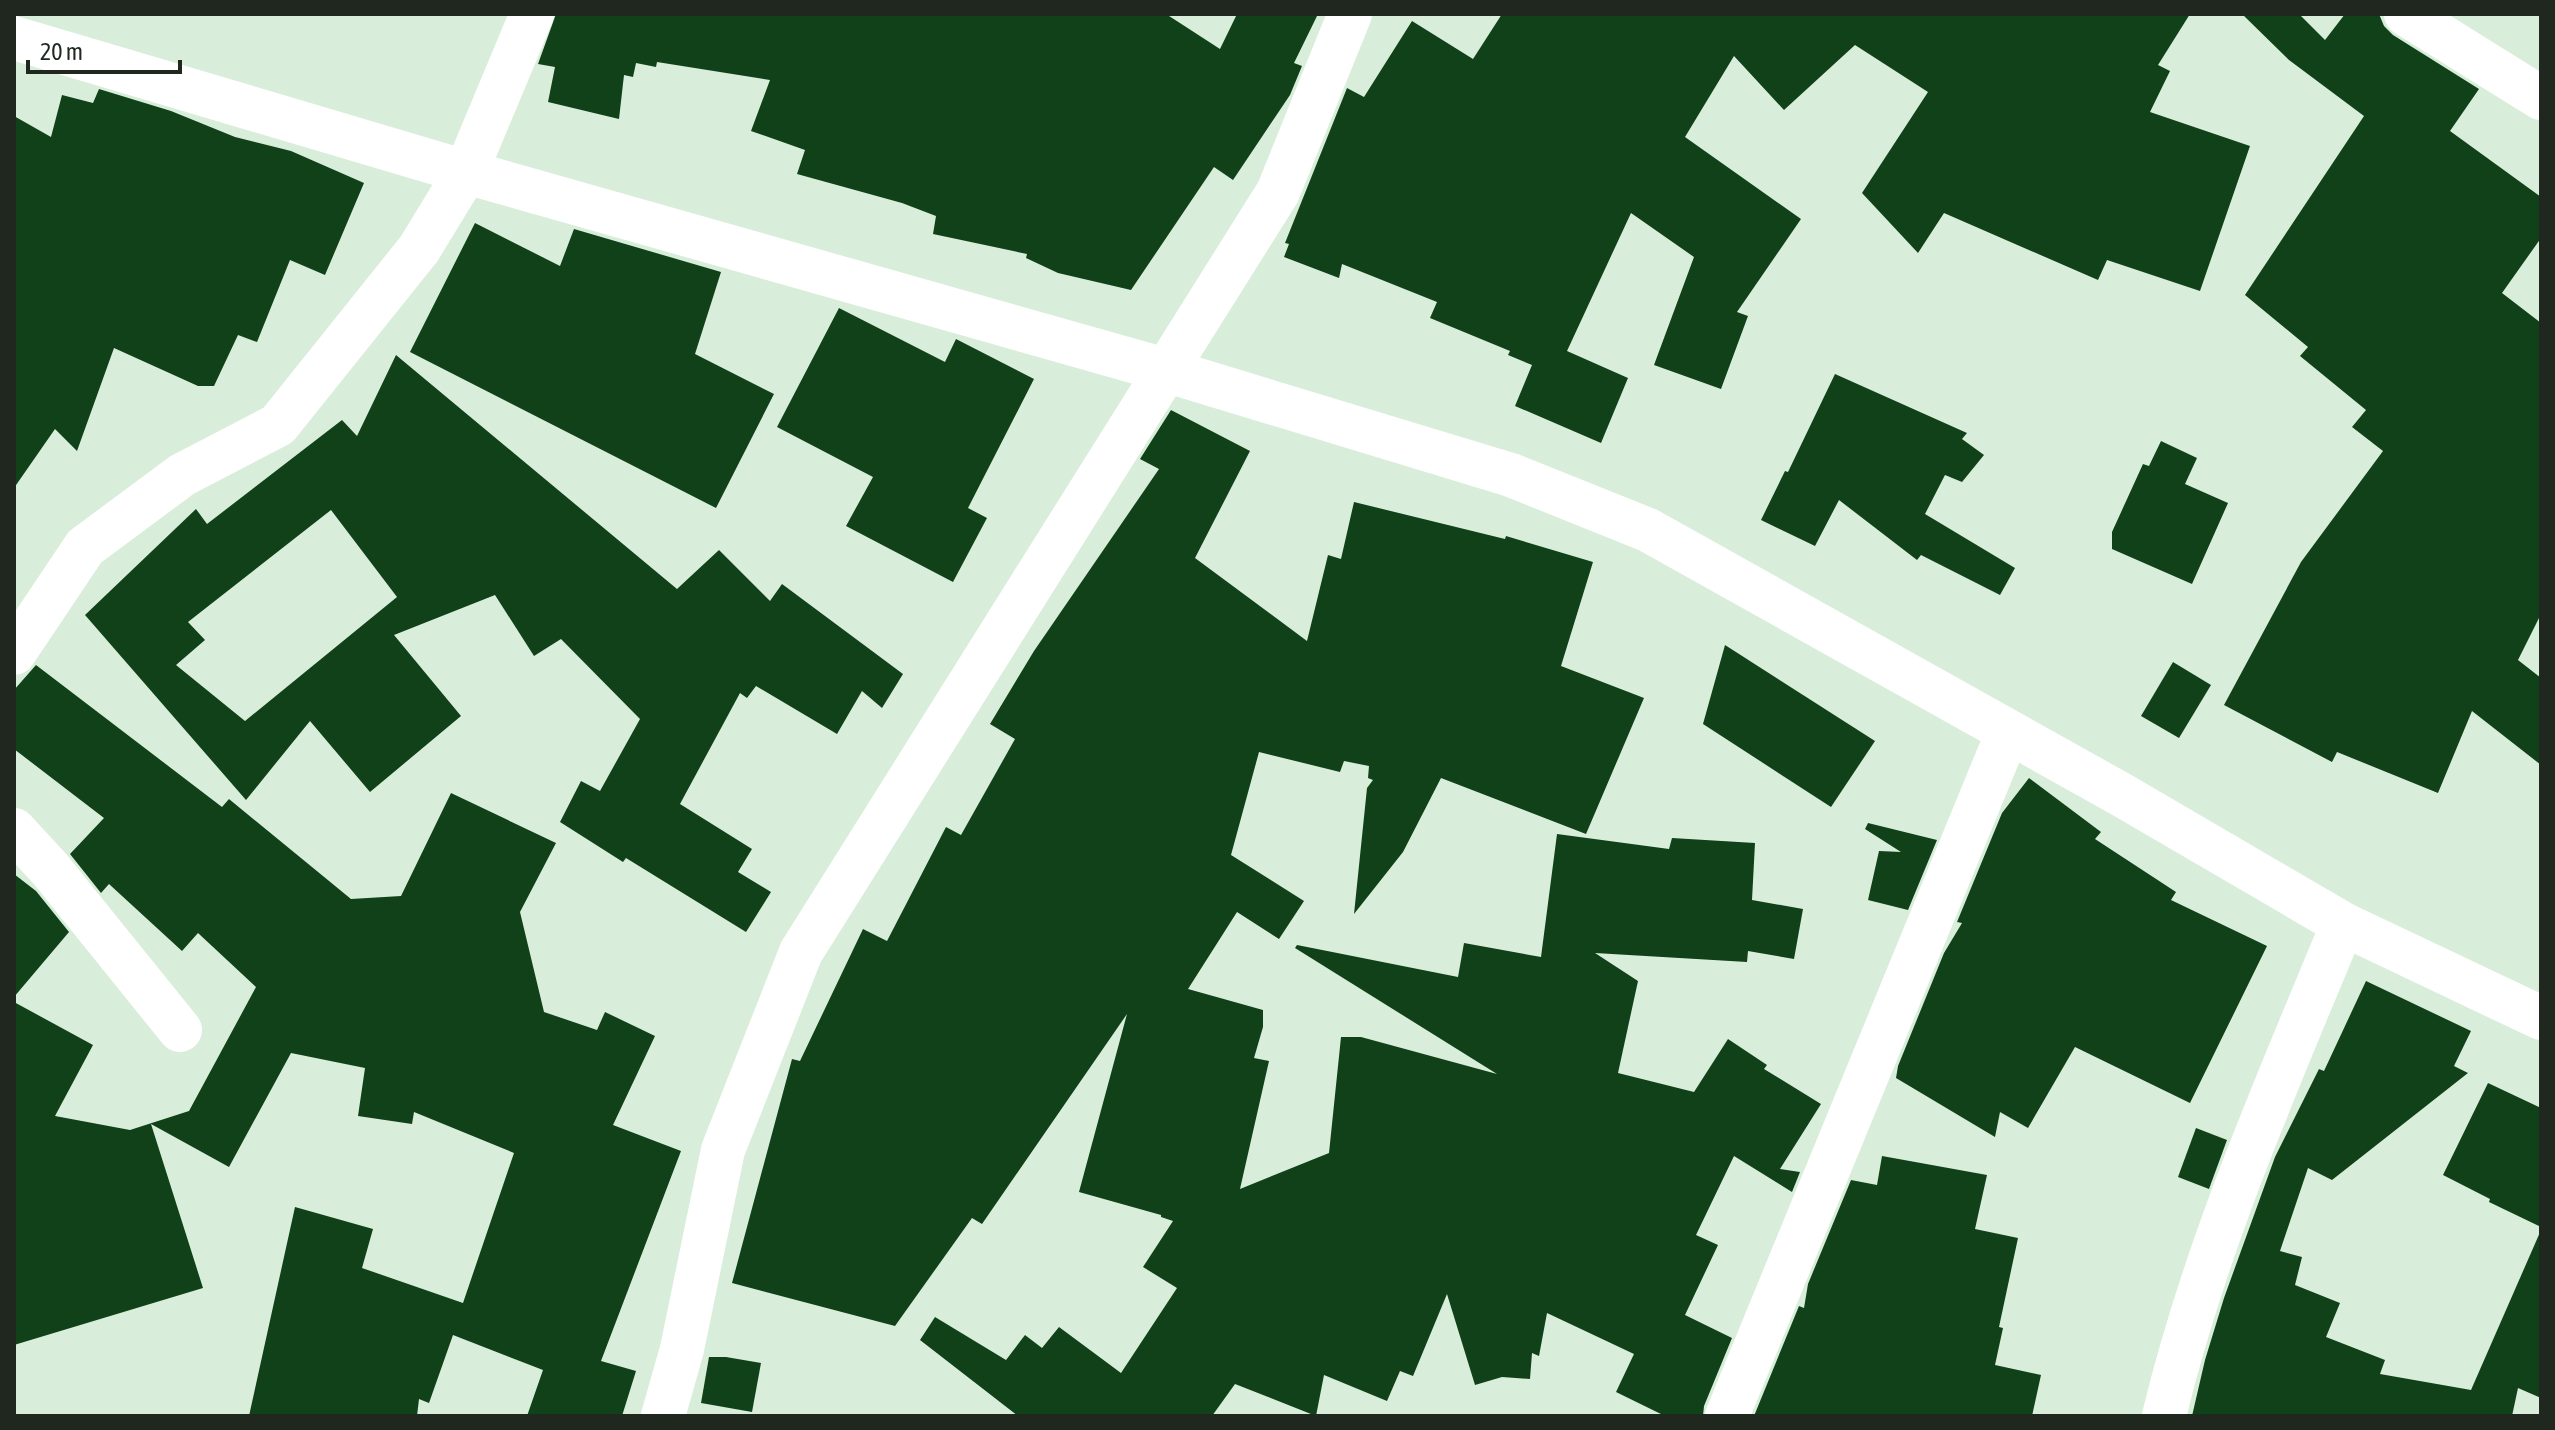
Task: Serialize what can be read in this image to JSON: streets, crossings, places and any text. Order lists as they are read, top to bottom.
{
  "scale_bar": "20 m"
}
